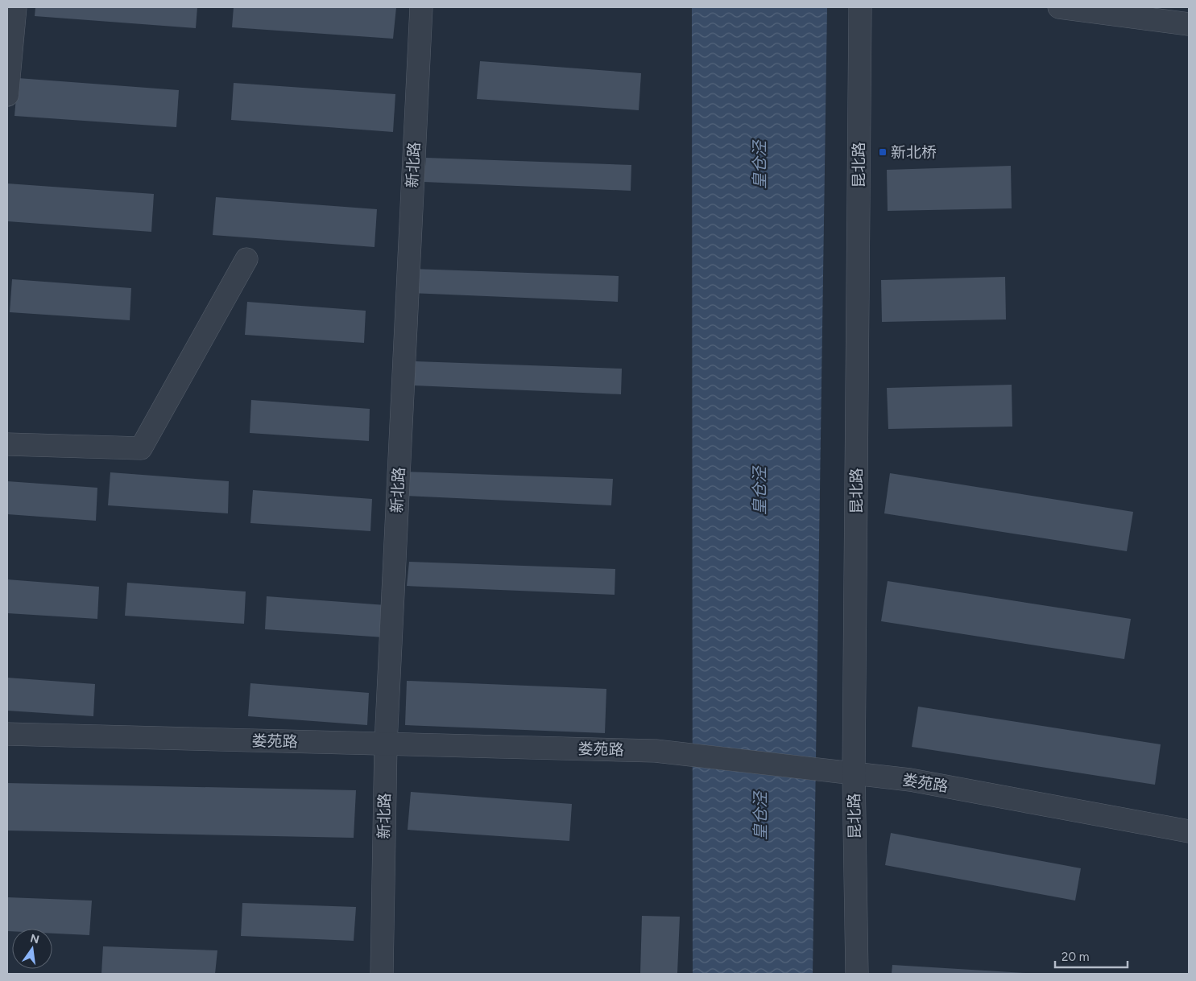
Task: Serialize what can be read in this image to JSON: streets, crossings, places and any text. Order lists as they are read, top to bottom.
{
  "streets": {
    "street": ["新北路", "昆北路", "娄苑路"]
  },
  "crossings": [
    ["新北路", "娄苑路"],
    ["昆北路", "娄苑路"]
  ],
  "water": ["皇仓泾"],
  "places": {
    "transit": ["新北桥"]
  },
  "scale_bar": "20 m",
  "north": "top"
}
